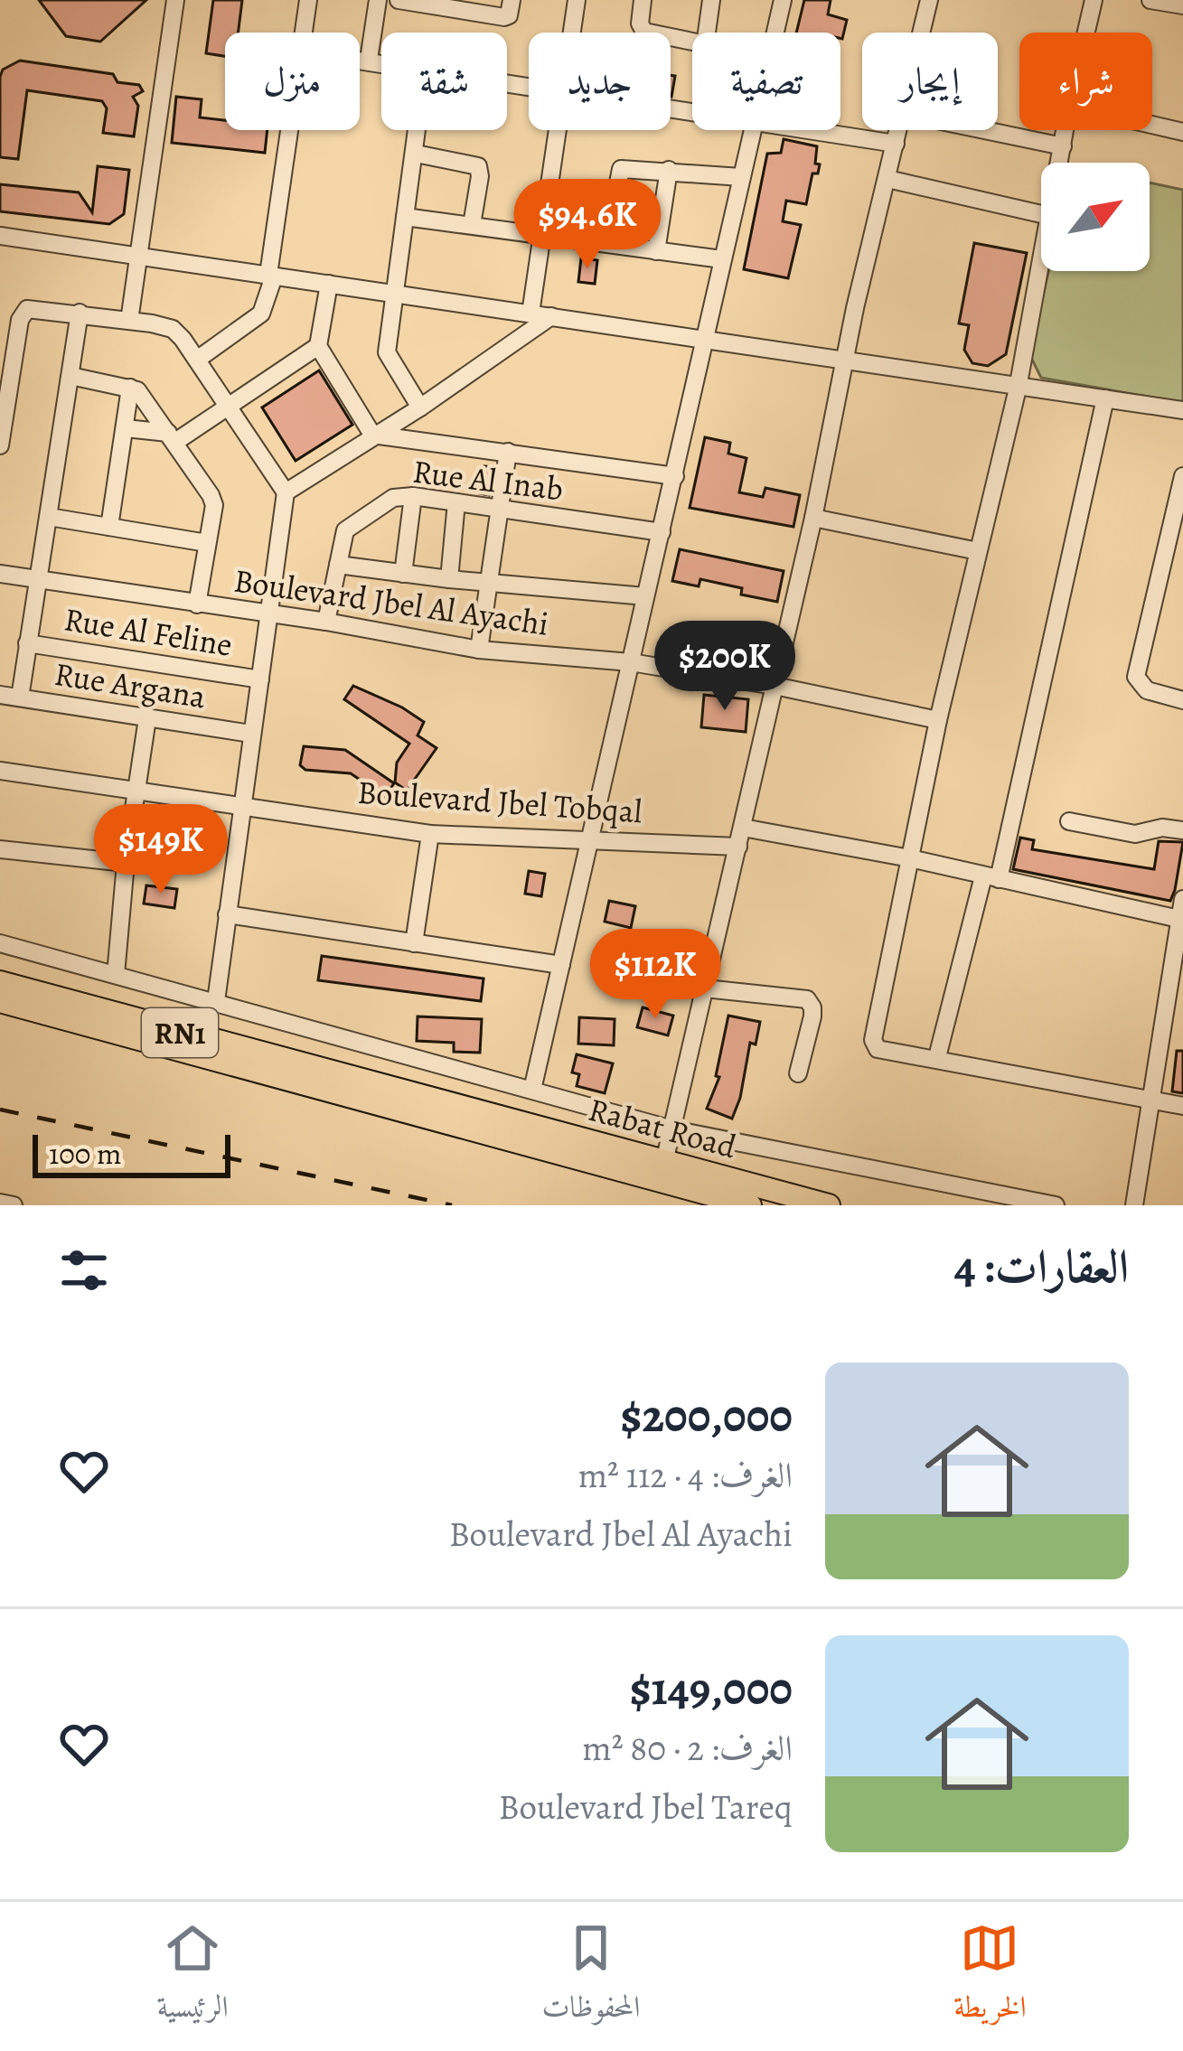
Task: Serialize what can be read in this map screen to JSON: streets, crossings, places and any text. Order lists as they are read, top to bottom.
{
  "streets": {
    "main road": ["RN1", "Rabat Road"],
    "street": [
      "Rue Al Inab",
      "Boulevard Jbel Al Ayachi",
      "Rue Al Feline",
      "Rue Argana",
      "Boulevard Jbel Tobqal"
    ]
  },
  "crossings": [
    ["Rue Al Inab", "Boulevard Jbel Al Ayachi"],
    ["RN1", "Rabat Road"]
  ],
  "scale_bar": "100 m",
  "north": "top right",
  "page": {
    "chip": [
      "شراء",
      "إيجار",
      "تصفية",
      "جديد",
      "شقة",
      "منزل"
    ],
    "price": [
      "$94.6K",
      "$200K",
      "$149K",
      "$112K"
    ],
    "scale": "100 m",
    "heading": "العقارات: 4",
    "list": [
      {
        "name": "$200,000",
        "note": "الغرف: 4 · 112 m² · Boulevard Jbel Al Ayachi"
      },
      {
        "name": "$149,000",
        "note": "الغرف: 2 · 80 m² · Boulevard Jbel Tareq"
      }
    ],
    "tabs": ["الخريطة", "المحفوظات", "الرئيسية"]
  }
}
